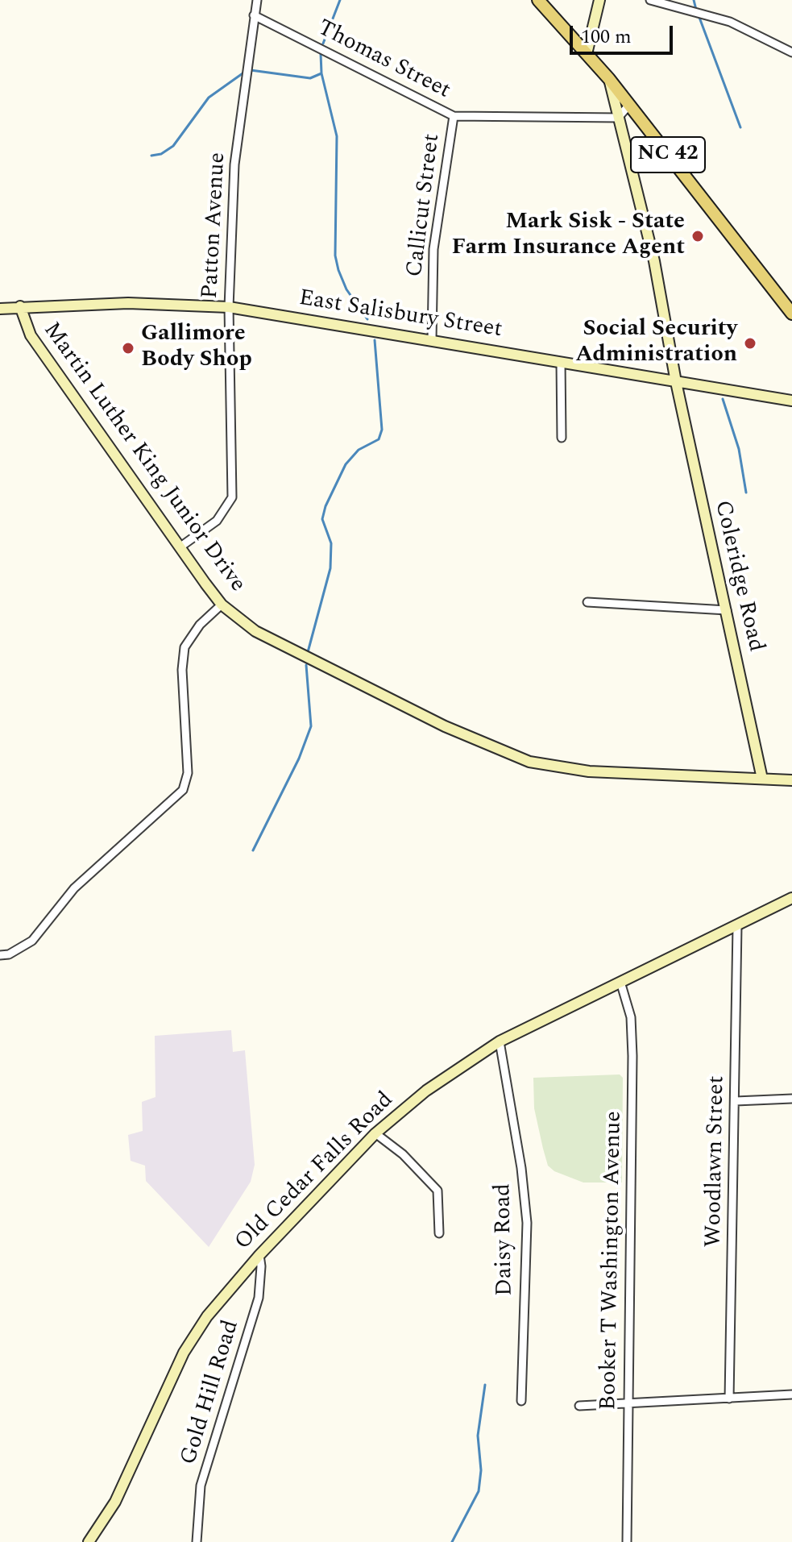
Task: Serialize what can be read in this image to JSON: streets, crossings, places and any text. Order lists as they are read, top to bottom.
{
  "streets": {
    "main road": ["NC 42"],
    "street": [
      "Thomas Street",
      "Callicut Street",
      "Patton Avenue",
      "East Salisbury Street",
      "Martin Luther King Junior Drive",
      "Coleridge Road",
      "Woodlawn Street",
      "Old Cedar Falls Road",
      "Daisy Road",
      "Booker T Washington Avenue",
      "Gold Hill Road"
    ]
  },
  "crossings": [
    ["Thomas Street", "Callicut Street"],
    ["Thomas Street", "Patton Avenue"],
    ["Thomas Street", "Coleridge Road"],
    ["NC 42", "Coleridge Road"],
    ["Callicut Street", "East Salisbury Street"],
    ["Patton Avenue", "East Salisbury Street"],
    ["Patton Avenue", "Martin Luther King Junior Drive"],
    ["East Salisbury Street", "Martin Luther King Junior Drive"],
    ["East Salisbury Street", "Coleridge Road"],
    ["Martin Luther King Junior Drive", "Coleridge Road"],
    ["Woodlawn Street", "Old Cedar Falls Road"],
    ["Old Cedar Falls Road", "Daisy Road"],
    ["Old Cedar Falls Road", "Booker T Washington Avenue"],
    ["Old Cedar Falls Road", "Gold Hill Road"]
  ],
  "places": ["Mark Sisk - State Farm Insurance Agent", "Social Security Administration", "Gallimore Body Shop"],
  "scale_bar": "100 m"
}
